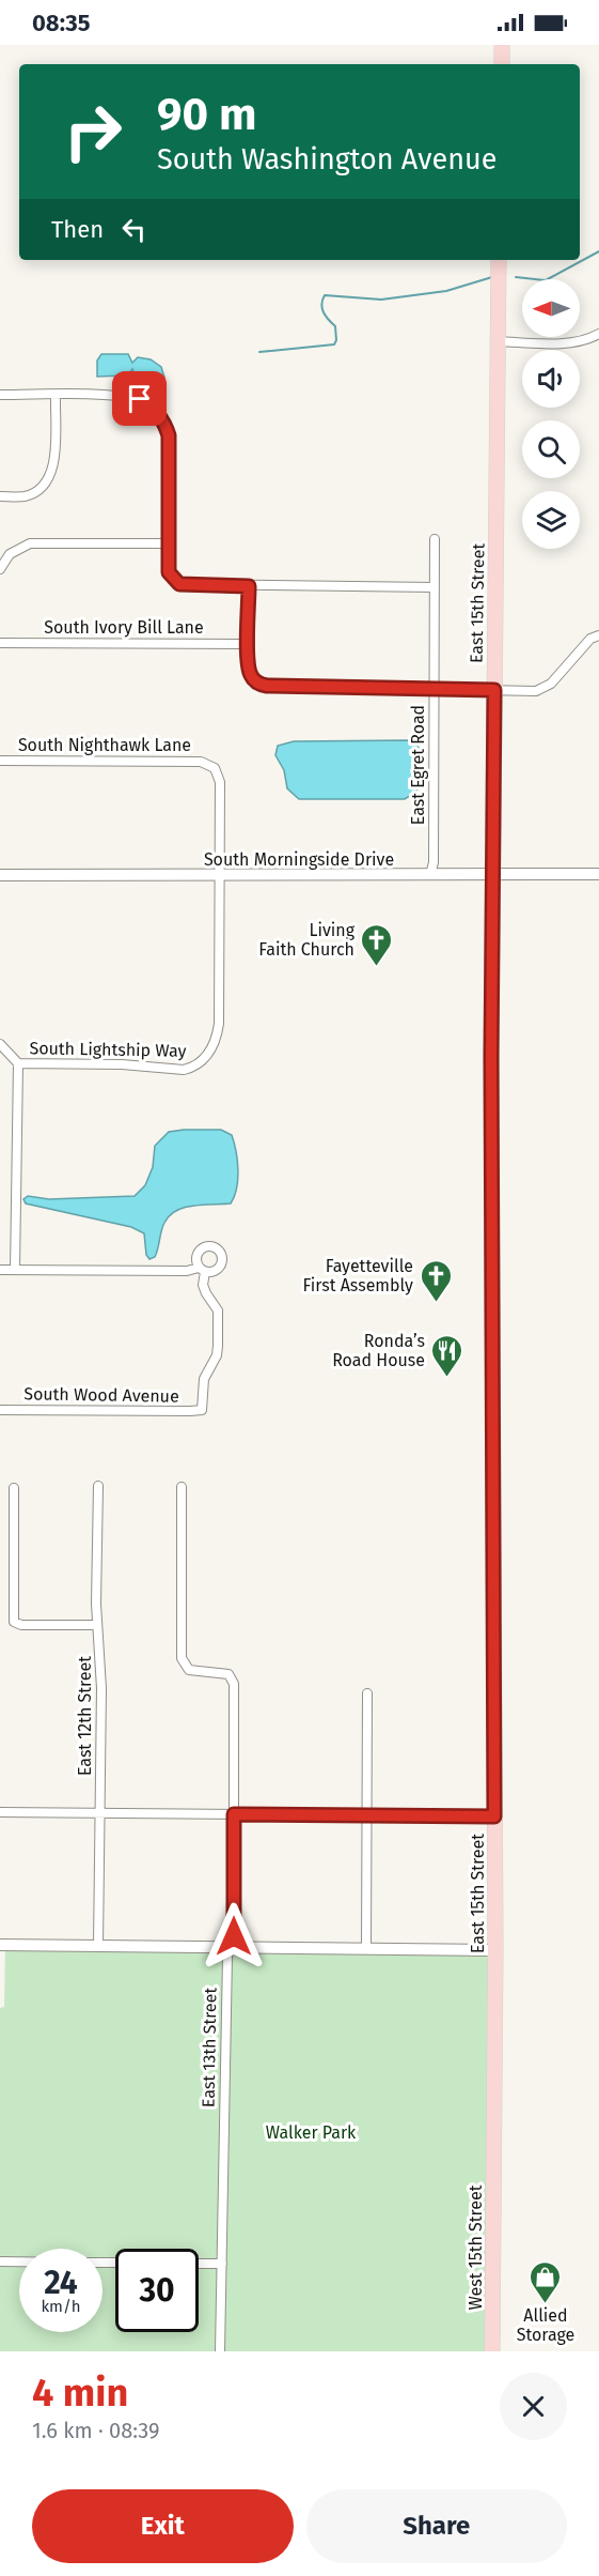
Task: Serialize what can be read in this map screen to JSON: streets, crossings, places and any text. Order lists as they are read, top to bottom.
{
  "streets": {
    "main road": ["East 15th Street", "West 15th Street"],
    "street": [
      "South Ivory Bill Lane",
      "South Nighthawk Lane",
      "East Egret Road",
      "South Morningside Drive",
      "South Lightship Way",
      "South Wood Avenue",
      "East 12th Street",
      "East 13th Street"
    ]
  },
  "crossings": [
    ["East 15th Street", "South Morningside Drive"],
    ["East 15th Street", "West 15th Street"],
    ["South Nighthawk Lane", "South Morningside Drive"],
    ["South Nighthawk Lane", "South Lightship Way"],
    ["East Egret Road", "South Morningside Drive"],
    ["South Morningside Drive", "South Lightship Way"]
  ],
  "parks": ["Walker Park"],
  "places": {
    "church": ["Living Faith Church", "Fayetteville First Assembly"],
    "restaurant": ["Ronda’s Road House"],
    "shop": ["Allied Storage"]
  },
  "north": "left",
  "page": {
    "status": "08:35",
    "turn": ["90 m", "South Washington Avenue"],
    "then": "Then",
    "speed": "24 km/h",
    "limit": "30",
    "heading": ["4 min", "1.6 km · 08:39"],
    "buttons": ["Exit", "Share"]
  }
}
